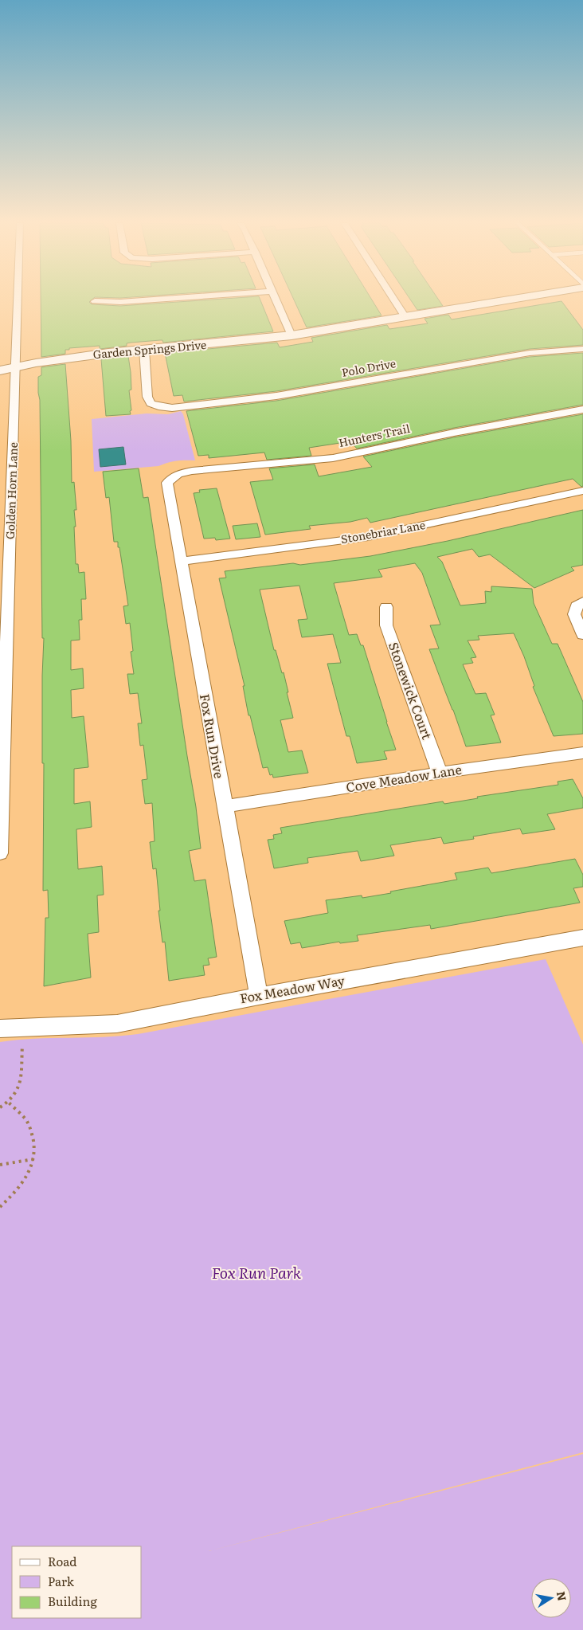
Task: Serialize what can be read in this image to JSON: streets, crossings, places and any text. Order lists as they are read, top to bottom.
{
  "streets": {
    "street": [
      "Garden Springs Drive",
      "Polo Drive",
      "Hunters Trail",
      "Golden Horn Lane",
      "Stonebriar Lane",
      "Stonewick Court",
      "Fox Run Drive",
      "Cove Meadow Lane",
      "Fox Meadow Way"
    ]
  },
  "crossings": [
    ["Garden Springs Drive", "Polo Drive"],
    ["Garden Springs Drive", "Golden Horn Lane"],
    ["Hunters Trail", "Fox Run Drive"],
    ["Stonebriar Lane", "Fox Run Drive"],
    ["Stonewick Court", "Cove Meadow Lane"],
    ["Fox Run Drive", "Cove Meadow Lane"],
    ["Fox Run Drive", "Fox Meadow Way"]
  ],
  "parks": ["Fox Run Park"],
  "legend": ["Road", "Park", "Building"],
  "north": "right"
}
